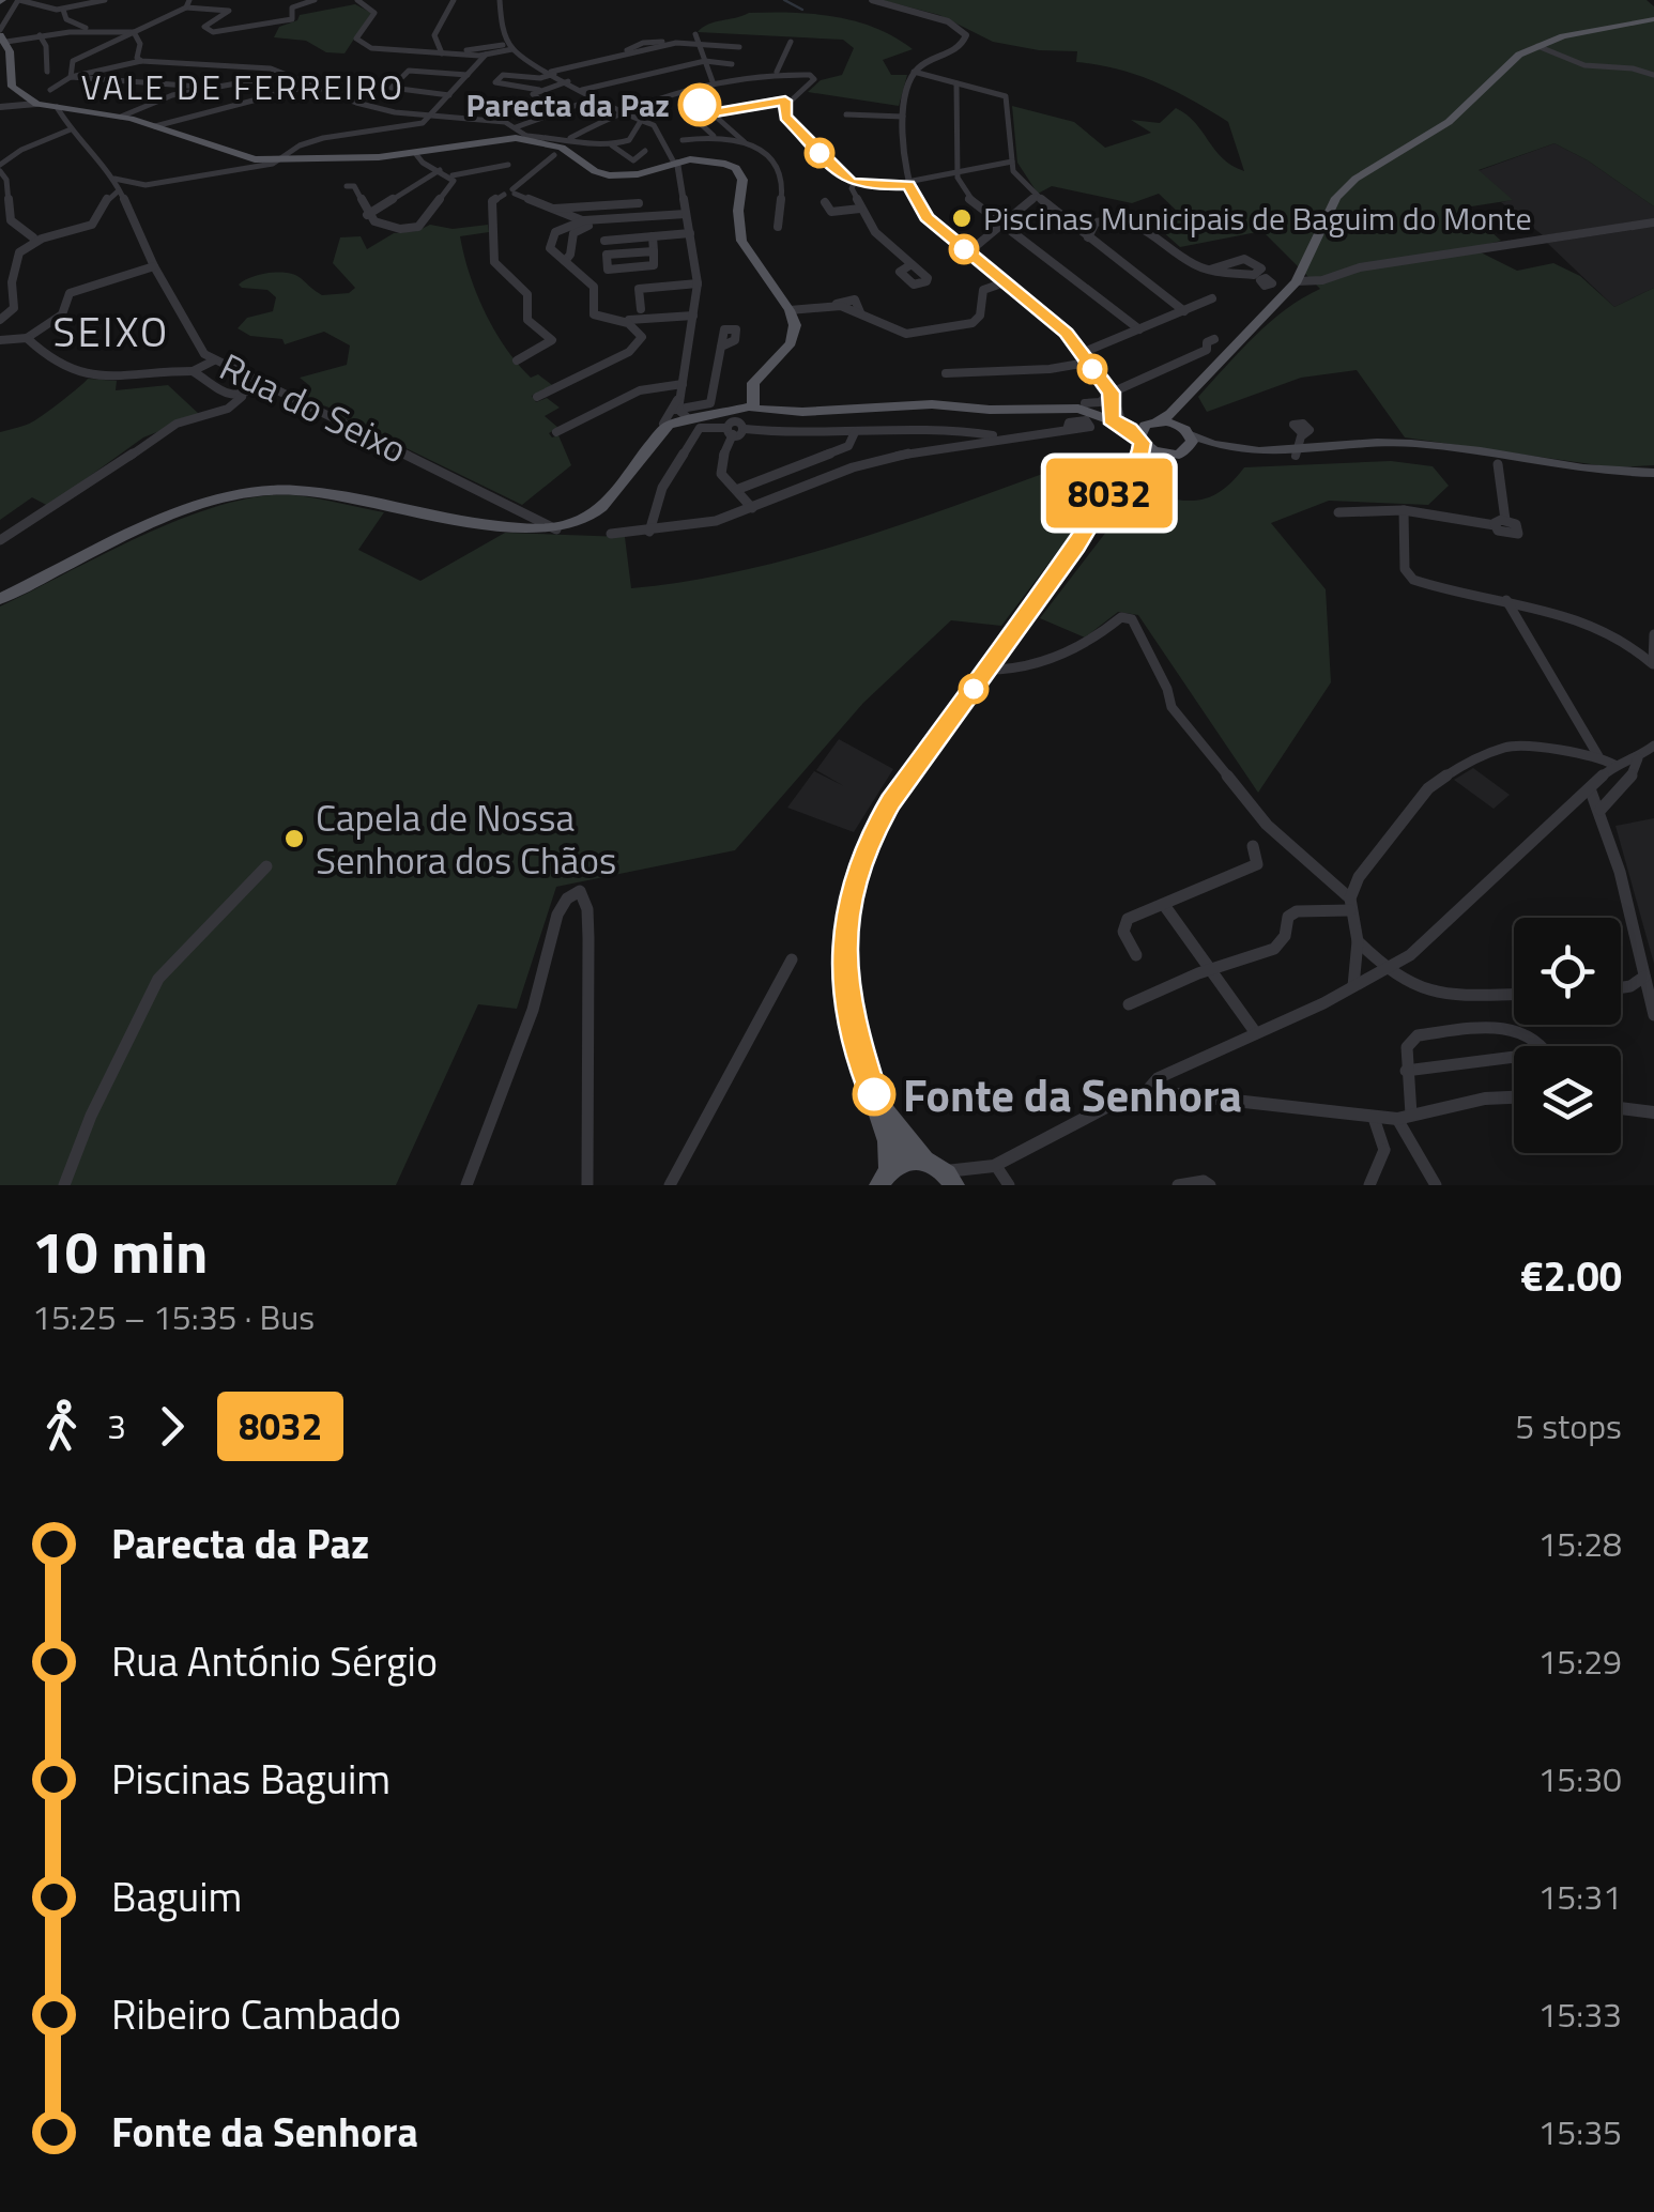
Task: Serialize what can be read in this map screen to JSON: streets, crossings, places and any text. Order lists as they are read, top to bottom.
{
  "streets": {
    "street": ["Rua do Seixo"]
  },
  "districts": ["VALE DE FERREIRO", "SEIXO"],
  "places": [
    "Parecta da Paz",
    "Piscinas Municipais de Baguim do Monte",
    "Capela de Nossa Senhora dos Chãos",
    "Fonte da Senhora"
  ],
  "lines": ["bus line 8032"],
  "page": {
    "on_map": "8032",
    "heading": ["10 min", "15:25 – 15:35 · Bus", "€2.00"],
    "legs": ["3", "8032", "5 stops"],
    "list": [
      {
        "name": "Parecta da Paz",
        "value": "15:28"
      },
      {
        "name": "Rua António Sérgio",
        "value": "15:29"
      },
      {
        "name": "Piscinas Baguim",
        "value": "15:30"
      },
      {
        "name": "Baguim",
        "value": "15:31"
      },
      {
        "name": "Ribeiro Cambado",
        "value": "15:33"
      },
      {
        "name": "Fonte da Senhora",
        "value": "15:35"
      }
    ]
  }
}
